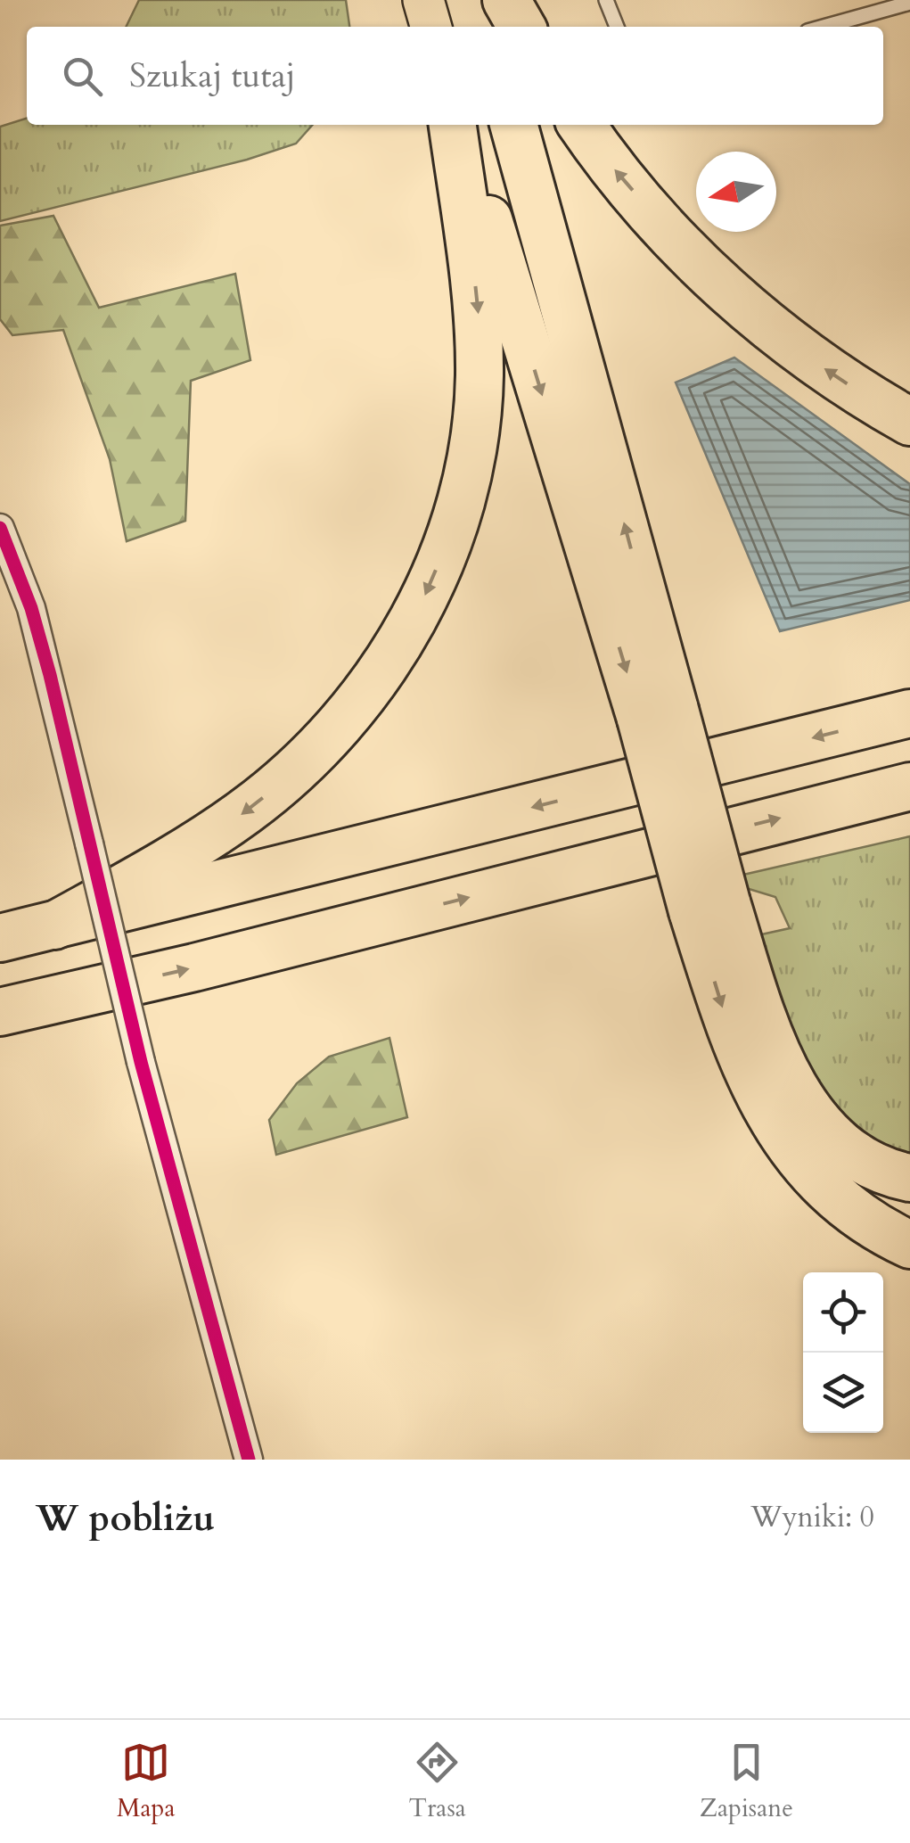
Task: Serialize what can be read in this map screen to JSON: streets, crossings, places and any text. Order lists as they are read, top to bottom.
{
  "north": "left",
  "page": {
    "search": "Szukaj tutaj",
    "heading": ["W pobliżu", "Wyniki: 0"],
    "nav": ["Mapa", "Trasa", "Zapisane"]
  }
}
